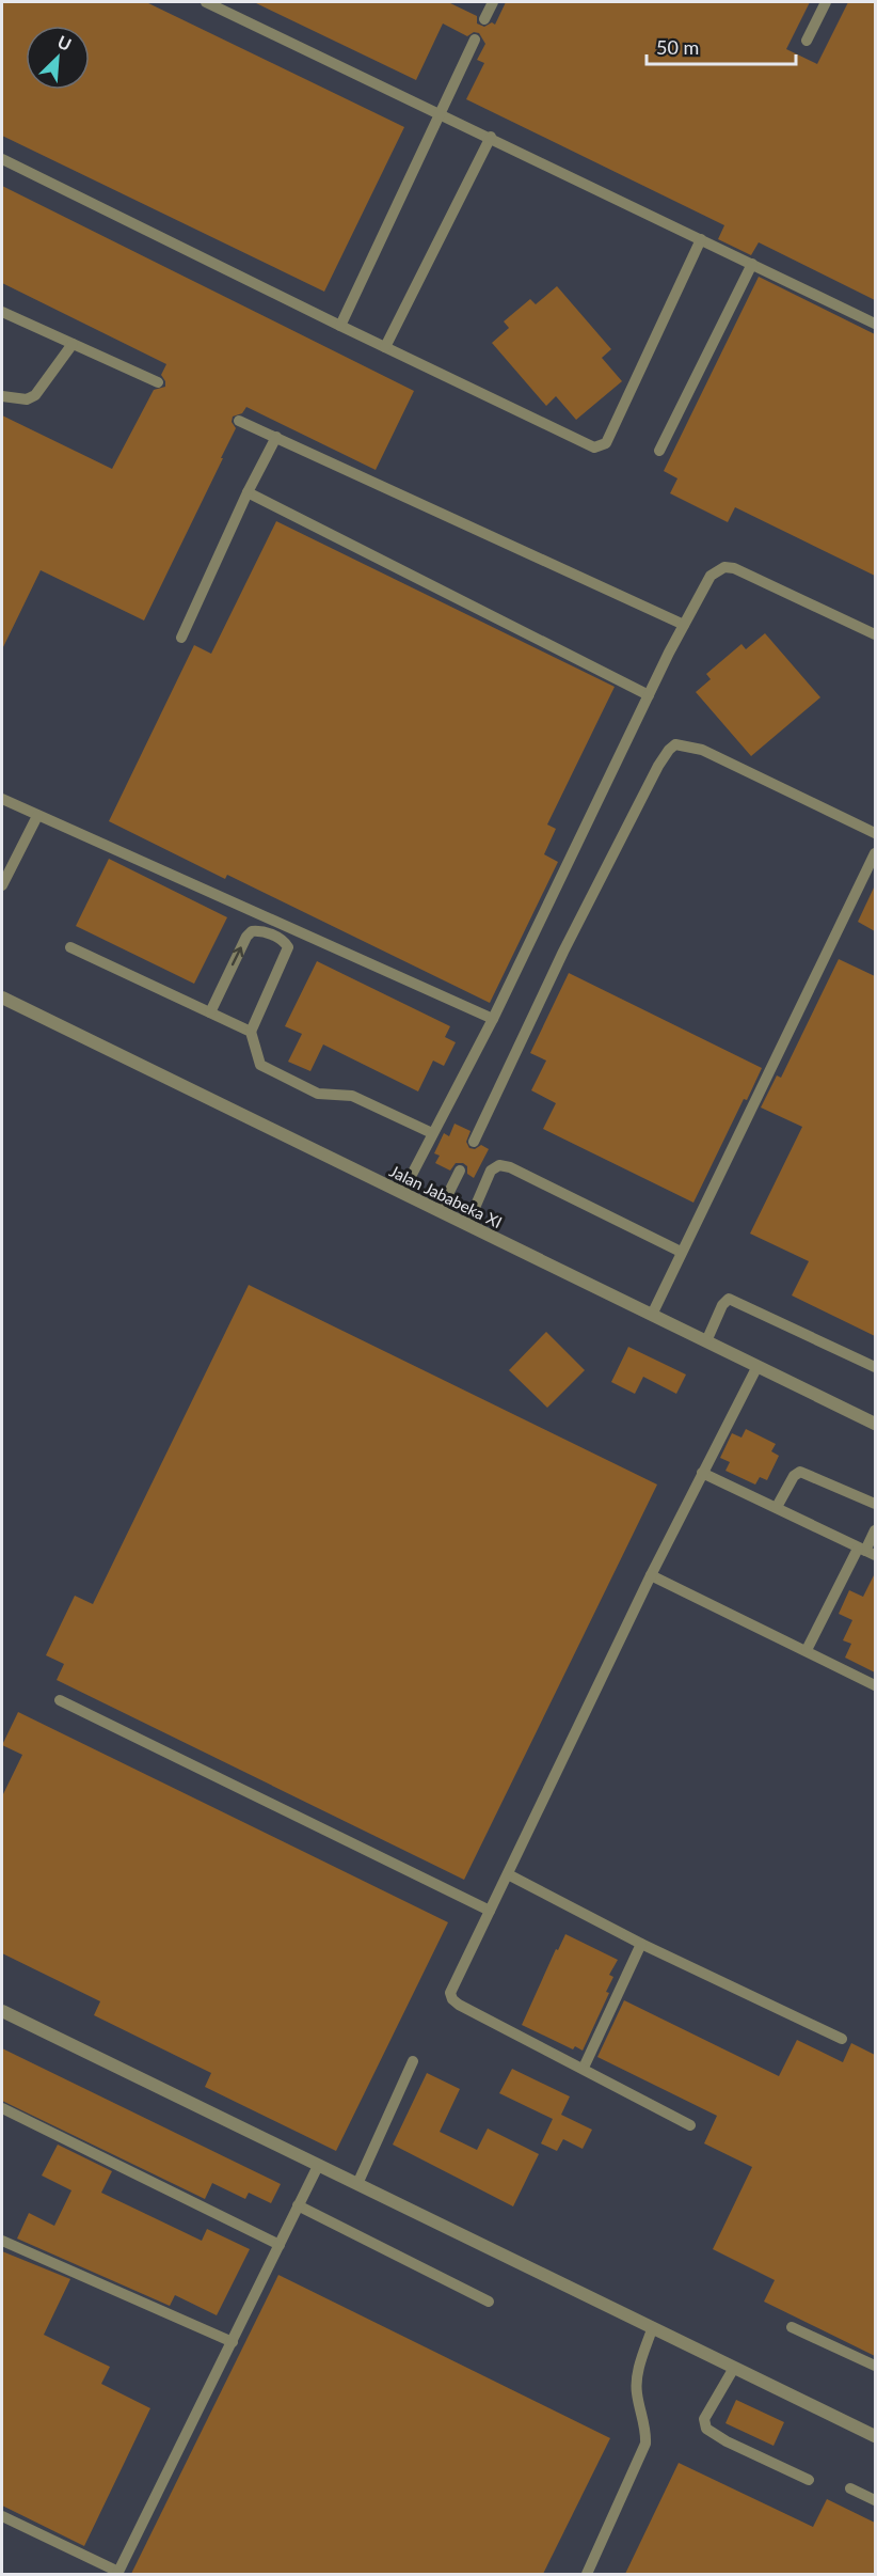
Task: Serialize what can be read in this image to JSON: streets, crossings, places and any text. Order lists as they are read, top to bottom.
{
  "streets": {
    "street": ["Jalan Jababeka XI"]
  },
  "scale_bar": "50 m",
  "north": "top right"
}
